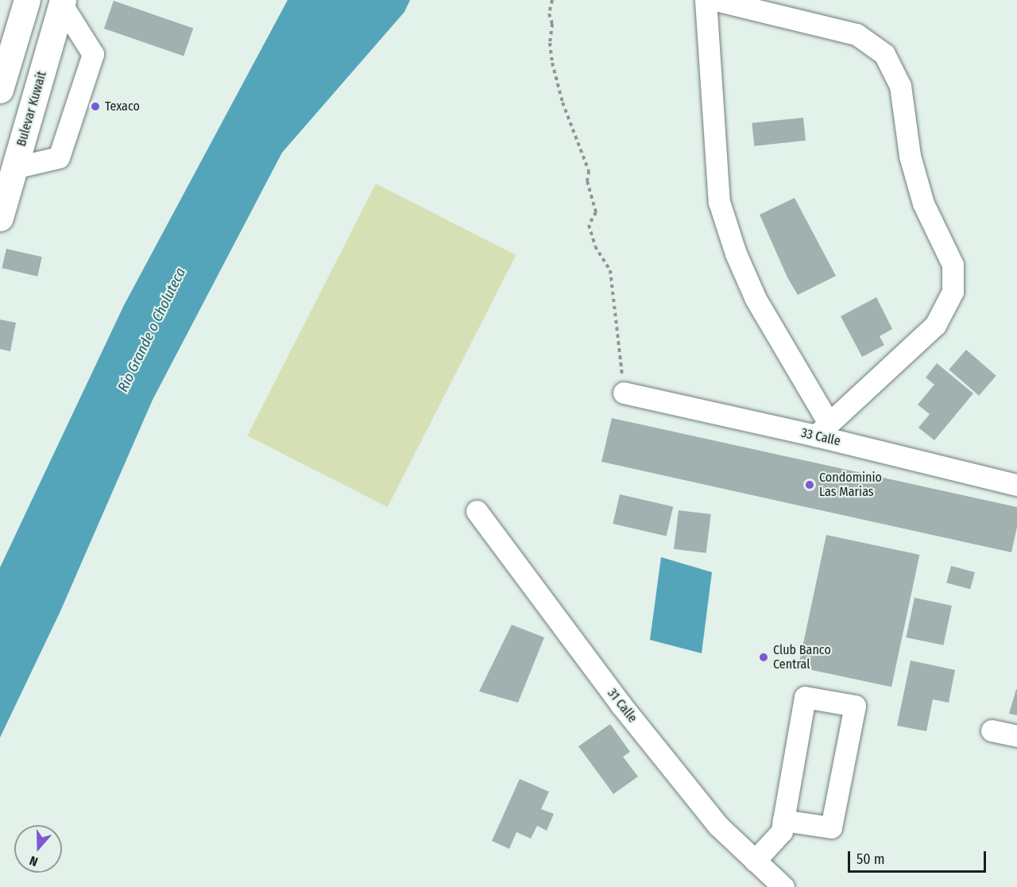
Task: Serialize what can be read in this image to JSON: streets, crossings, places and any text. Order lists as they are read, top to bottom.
{
  "streets": {
    "main road": ["Bulevar Kuwait"],
    "street": ["33 Calle", "31 Calle"]
  },
  "water": ["Río Grande o Choluteca"],
  "places": ["Texaco", "Condominio Las Marias", "Club Banco Central"],
  "scale_bar": "50 m",
  "north": "bottom"
}
